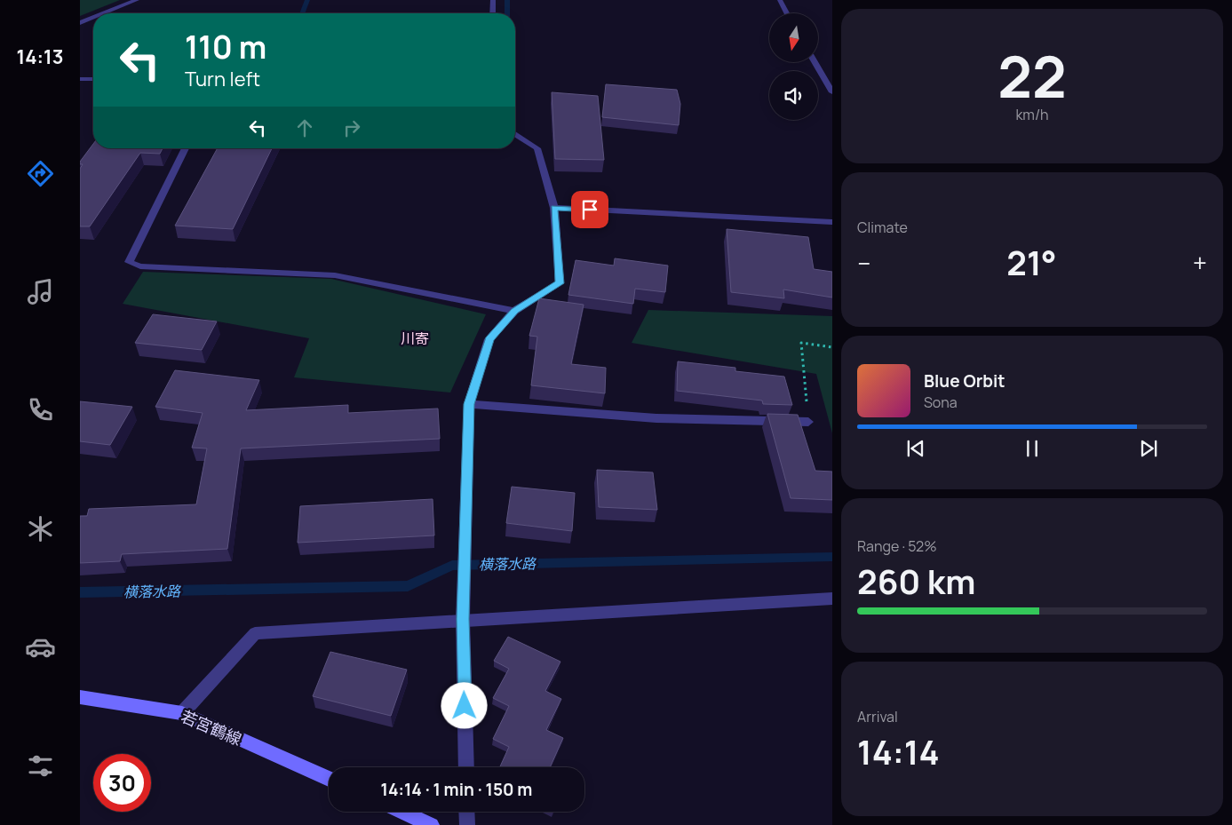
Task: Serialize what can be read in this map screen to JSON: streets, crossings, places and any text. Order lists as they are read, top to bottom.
{
  "streets": {
    "main road": ["若宮鶴線"]
  },
  "districts": ["川寄"],
  "water": ["横落水路"],
  "north": "bottom",
  "page": {
    "tabs": "14:13",
    "tile": [
      ["22", "km/h"],
      "Climate",
      ["Range · 52%", "260 km"],
      ["Arrival", "14:14"]
    ],
    "turn": ["110 m", "Turn left"],
    "heat": ["−", "21°", "+"],
    "song": ["Blue Orbit", "Sona"],
    "limit": "30",
    "trip": "14:14 · 1 min · 150 m"
  }
}
